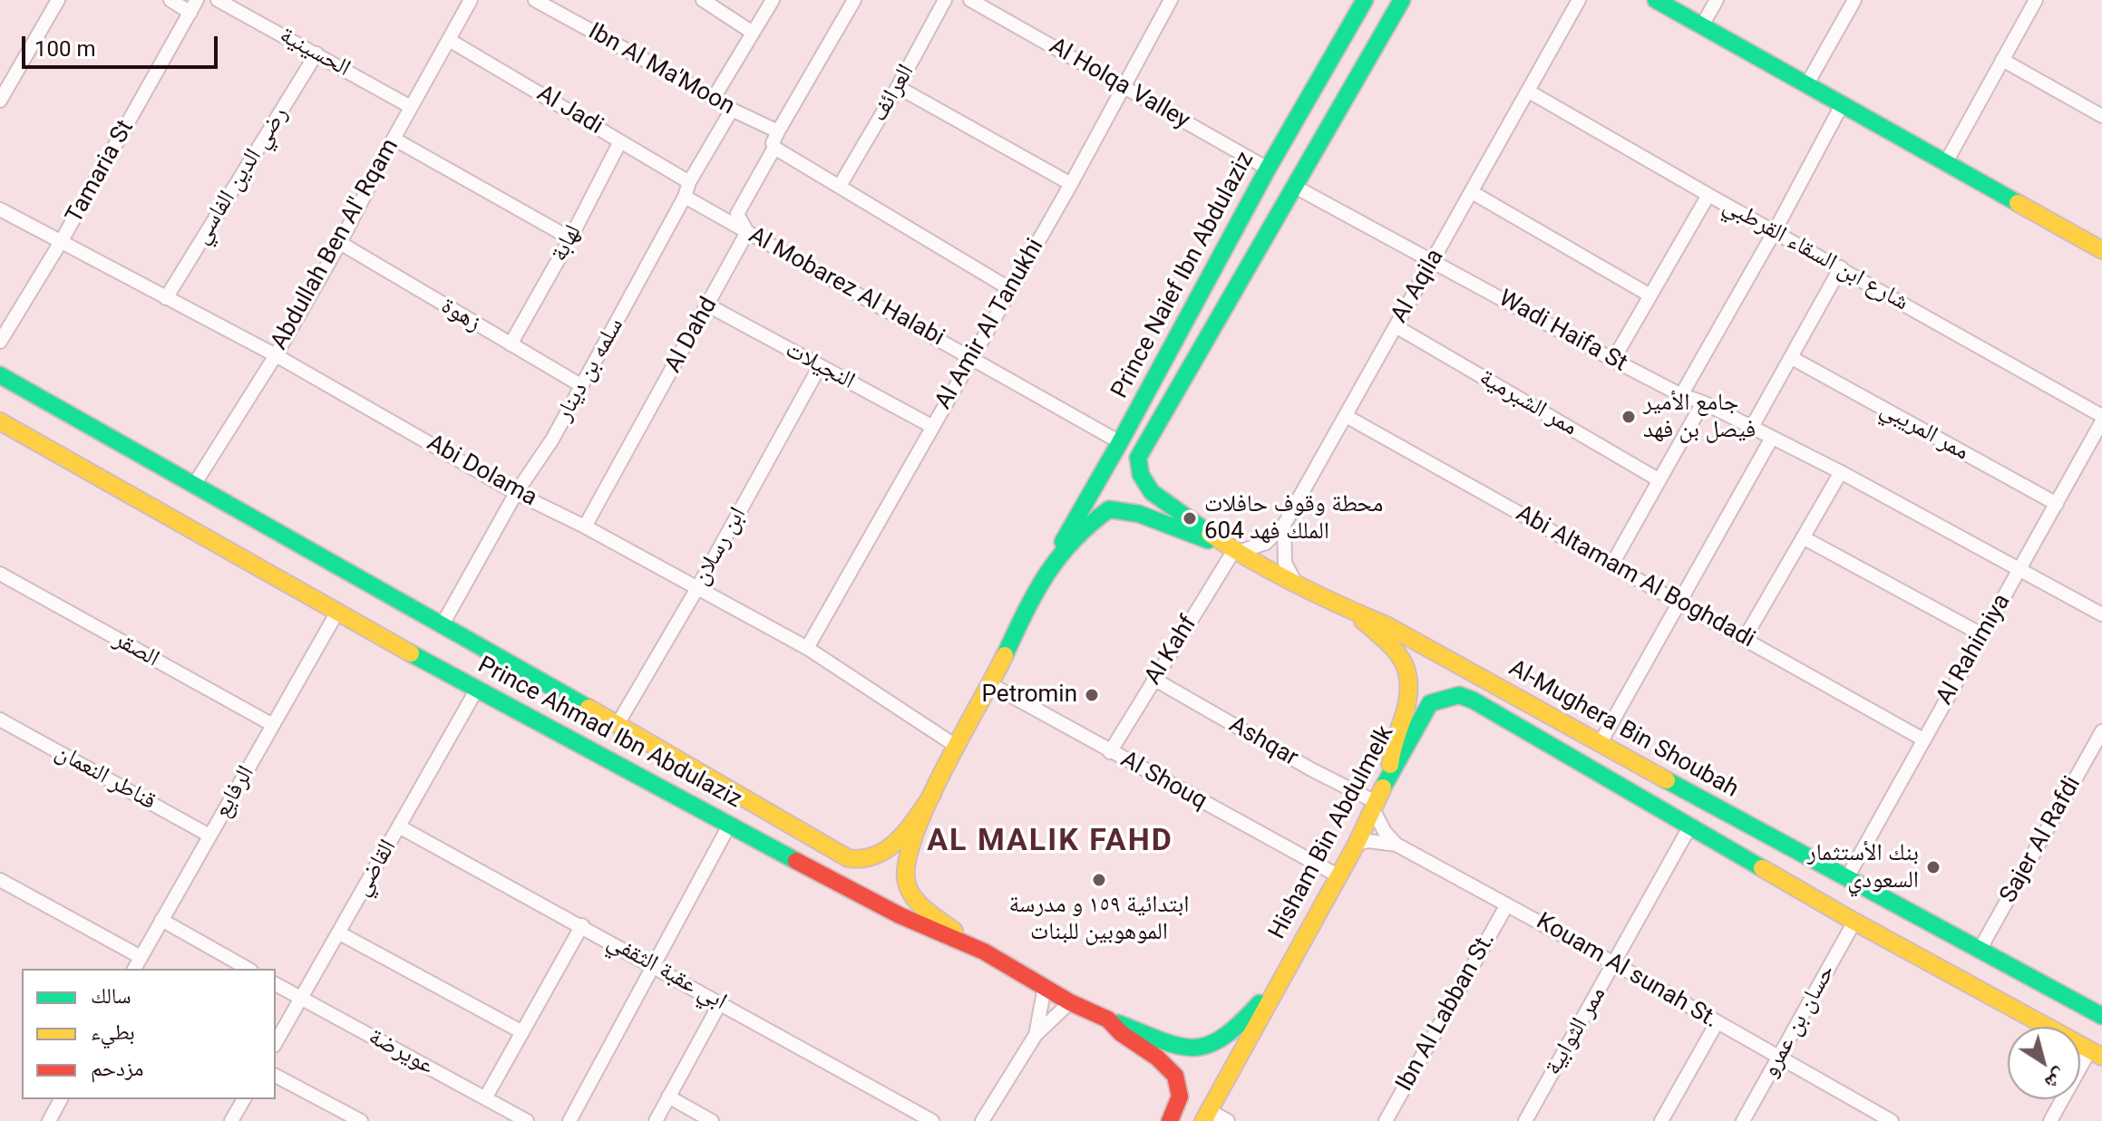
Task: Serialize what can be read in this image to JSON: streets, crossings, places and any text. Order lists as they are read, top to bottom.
{
  "streets": {
    "street": [
      "الحسينية",
      "Ibn Al Ma'Moon",
      "Al Holqa Valley",
      "العرائف",
      "Al Jadi",
      "Tamaria St",
      "رضي الدين الفاسي",
      "لهابة",
      "Abdullah Ben Al' Rqam",
      "شارع ابن السقاء القرطبي",
      "Prince Naief Ibn Abdulaziz",
      "Al Aqila",
      "Al Mobarez Al Halabi",
      "زهوة",
      "Al Amir Al Tanukhi",
      "Wadi Haifa St",
      "Al Dahd",
      "النجيلات",
      "سلمه بن دينار",
      "ممر الشبرمية",
      "ممر المريبي",
      "Abi Dolama",
      "ابن رسلان",
      "Abi Altamam Al Boghdadi",
      "الصقر",
      "Al Rahimiya",
      "Al Kahf",
      "Al-Mughera Bin Shoubah",
      "Prince Ahmad Ibn Abdulaziz",
      "Ashqar",
      "قناطر النعمان",
      "Al Shouq",
      "الرفايع",
      "Hisham Bin Abdulmelk",
      "Sajer Al Rafdi",
      "القاضي",
      "Kouam Al sunah St.",
      "ابي عقبة الثقفي",
      "Ibn Al Labban St.",
      "حسان بن عمرو",
      "ممر الثوابية",
      "عويرضة"
    ]
  },
  "crossings": [
    ["الحسينية", "رضي الدين الفاسي"],
    ["الحسينية", "Abdullah Ben Al' Rqam"],
    ["Ibn Al Ma'Moon", "العرائف"],
    ["Ibn Al Ma'Moon", "Al Amir Al Tanukhi"],
    ["Ibn Al Ma'Moon", "سلمه بن دينار"],
    ["Al Holqa Valley", "Prince Naief Ibn Abdulaziz"],
    ["Al Holqa Valley", "Al Amir Al Tanukhi"],
    ["Al Jadi", "لهابة"],
    ["Al Jadi", "Abdullah Ben Al' Rqam"],
    ["Al Jadi", "سلمه بن دينار"],
    ["Tamaria St", "Abi Dolama"],
    ["رضي الدين الفاسي", "Abi Dolama"],
    ["لهابة", "زهوة"],
    ["Abdullah Ben Al' Rqam", "زهوة"],
    ["Abdullah Ben Al' Rqam", "Abi Dolama"],
    ["Abdullah Ben Al' Rqam", "Prince Ahmad Ibn Abdulaziz"],
    ["شارع ابن السقاء القرطبي", "Al Aqila"],
    ["Prince Naief Ibn Abdulaziz", "Al Aqila"],
    ["Prince Naief Ibn Abdulaziz", "Al Mobarez Al Halabi"],
    ["Prince Naief Ibn Abdulaziz", "Wadi Haifa St"],
    ["Prince Naief Ibn Abdulaziz", "Abi Dolama"],
    ["Prince Naief Ibn Abdulaziz", "Al Kahf"],
    ["Prince Naief Ibn Abdulaziz", "Al-Mughera Bin Shoubah"],
    ["Prince Naief Ibn Abdulaziz", "Prince Ahmad Ibn Abdulaziz"],
    ["Prince Naief Ibn Abdulaziz", "Al Shouq"],
    ["Al Aqila", "Wadi Haifa St"],
    ["Al Aqila", "ممر الشبرمية"],
    ["Al Aqila", "Abi Altamam Al Boghdadi"],
    ["Al Aqila", "Al Kahf"],
    ["Al Aqila", "Al-Mughera Bin Shoubah"],
    ["Al Mobarez Al Halabi", "Al Amir Al Tanukhi"],
    ["Al Mobarez Al Halabi", "Al Dahd"],
    ["Al Mobarez Al Halabi", "سلمه بن دينار"],
    ["زهوة", "سلمه بن دينار"],
    ["Al Amir Al Tanukhi", "النجيلات"],
    ["Al Amir Al Tanukhi", "Abi Dolama"],
    ["Wadi Haifa St", "Al Rahimiya"],
    ["Al Dahd", "النجيلات"],
    ["Al Dahd", "Abi Dolama"],
    ["النجيلات", "ابن رسلان"],
    ["سلمه بن دينار", "Abi Dolama"],
    ["سلمه بن دينار", "Prince Ahmad Ibn Abdulaziz"],
    ["ممر المريبي", "Al Rahimiya"],
    ["Abi Dolama", "ابن رسلان"],
    ["ابن رسلان", "Prince Ahmad Ibn Abdulaziz"],
    ["Abi Altamam Al Boghdadi", "Al Rahimiya"],
    ["الصقر", "الرفايع"],
    ["Al Rahimiya", "Al-Mughera Bin Shoubah"],
    ["Al Kahf", "Al-Mughera Bin Shoubah"],
    ["Al Kahf", "Ashqar"],
    ["Al Kahf", "Al Shouq"],
    ["Al-Mughera Bin Shoubah", "Hisham Bin Abdulmelk"],
    ["Al-Mughera Bin Shoubah", "Sajer Al Rafdi"],
    ["Al-Mughera Bin Shoubah", "حسان بن عمرو"],
    ["Al-Mughera Bin Shoubah", "ممر الثوابية"],
    ["Prince Ahmad Ibn Abdulaziz", "الرفايع"],
    ["Prince Ahmad Ibn Abdulaziz", "Hisham Bin Abdulmelk"],
    ["Prince Ahmad Ibn Abdulaziz", "القاضي"],
    ["Ashqar", "Hisham Bin Abdulmelk"],
    ["قناطر النعمان", "الرفايع"],
    ["Al Shouq", "Hisham Bin Abdulmelk"],
    ["Hisham Bin Abdulmelk", "Kouam Al sunah St."],
    ["القاضي", "ابي عقبة الثقفي"],
    ["القاضي", "عويرضة"],
    ["Kouam Al sunah St.", "Ibn Al Labban St."],
    ["Kouam Al sunah St.", "حسان بن عمرو"],
    ["Kouam Al sunah St.", "ممر الثوابية"]
  ],
  "districts": ["AL MALIK FAHD"],
  "places": [
    "جامع الأمير فيصل بن فهد",
    "محطة وقوف حافلات الملك فهد 604",
    "Petromin",
    "بنك الأستثمار السعودي",
    "ابتدائية ١٥٩ و مدرسة الموهوبين للبنات"
  ],
  "legend": ["سالك", "بطيء", "مزدحم"],
  "scale_bar": "100 m",
  "north": "bottom right"
}
